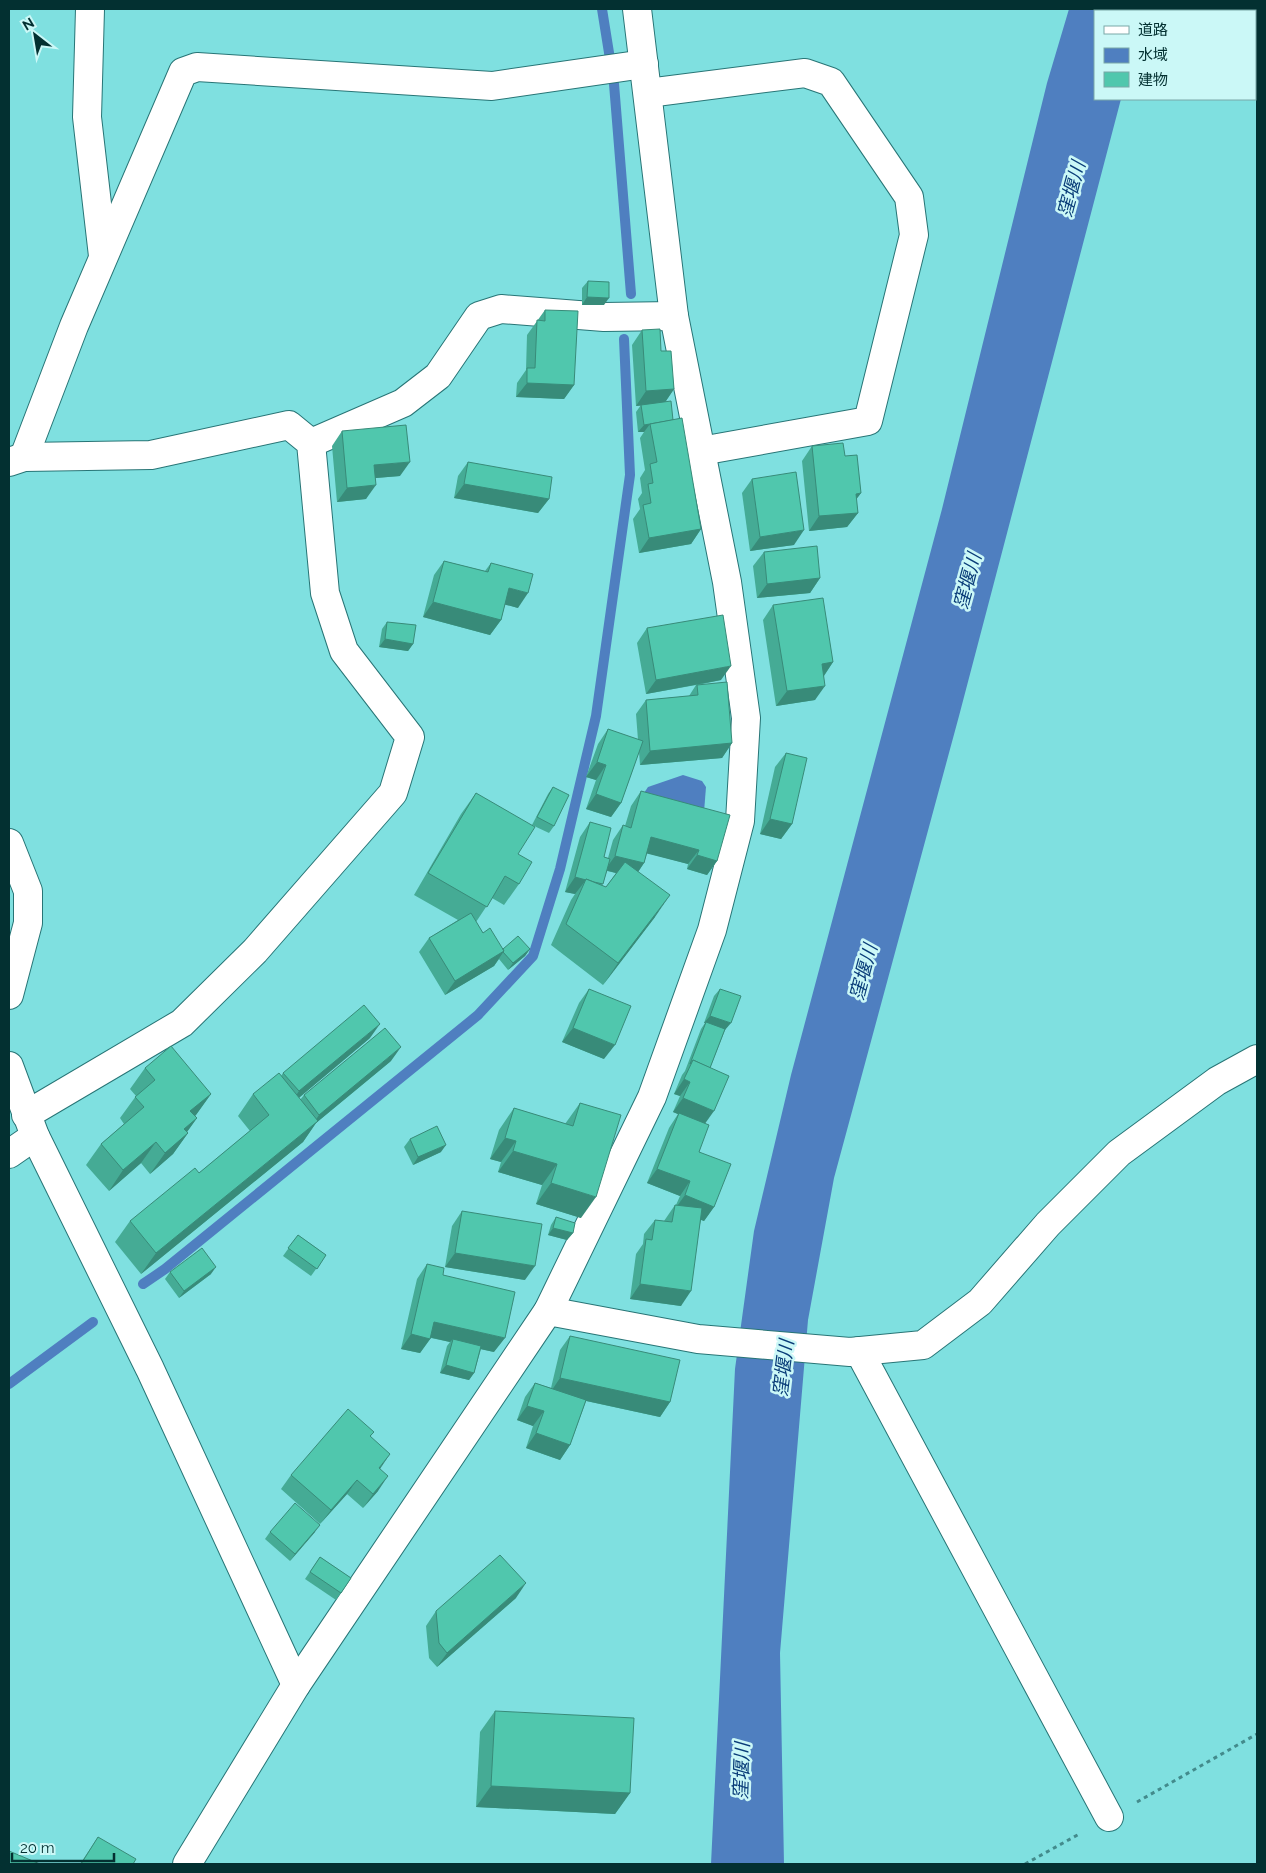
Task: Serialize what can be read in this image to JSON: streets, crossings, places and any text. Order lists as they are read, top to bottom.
{
  "water": ["窪堰川"],
  "legend": ["道路", "水域", "建物"],
  "scale_bar": "20 m",
  "north": "top left"
}
